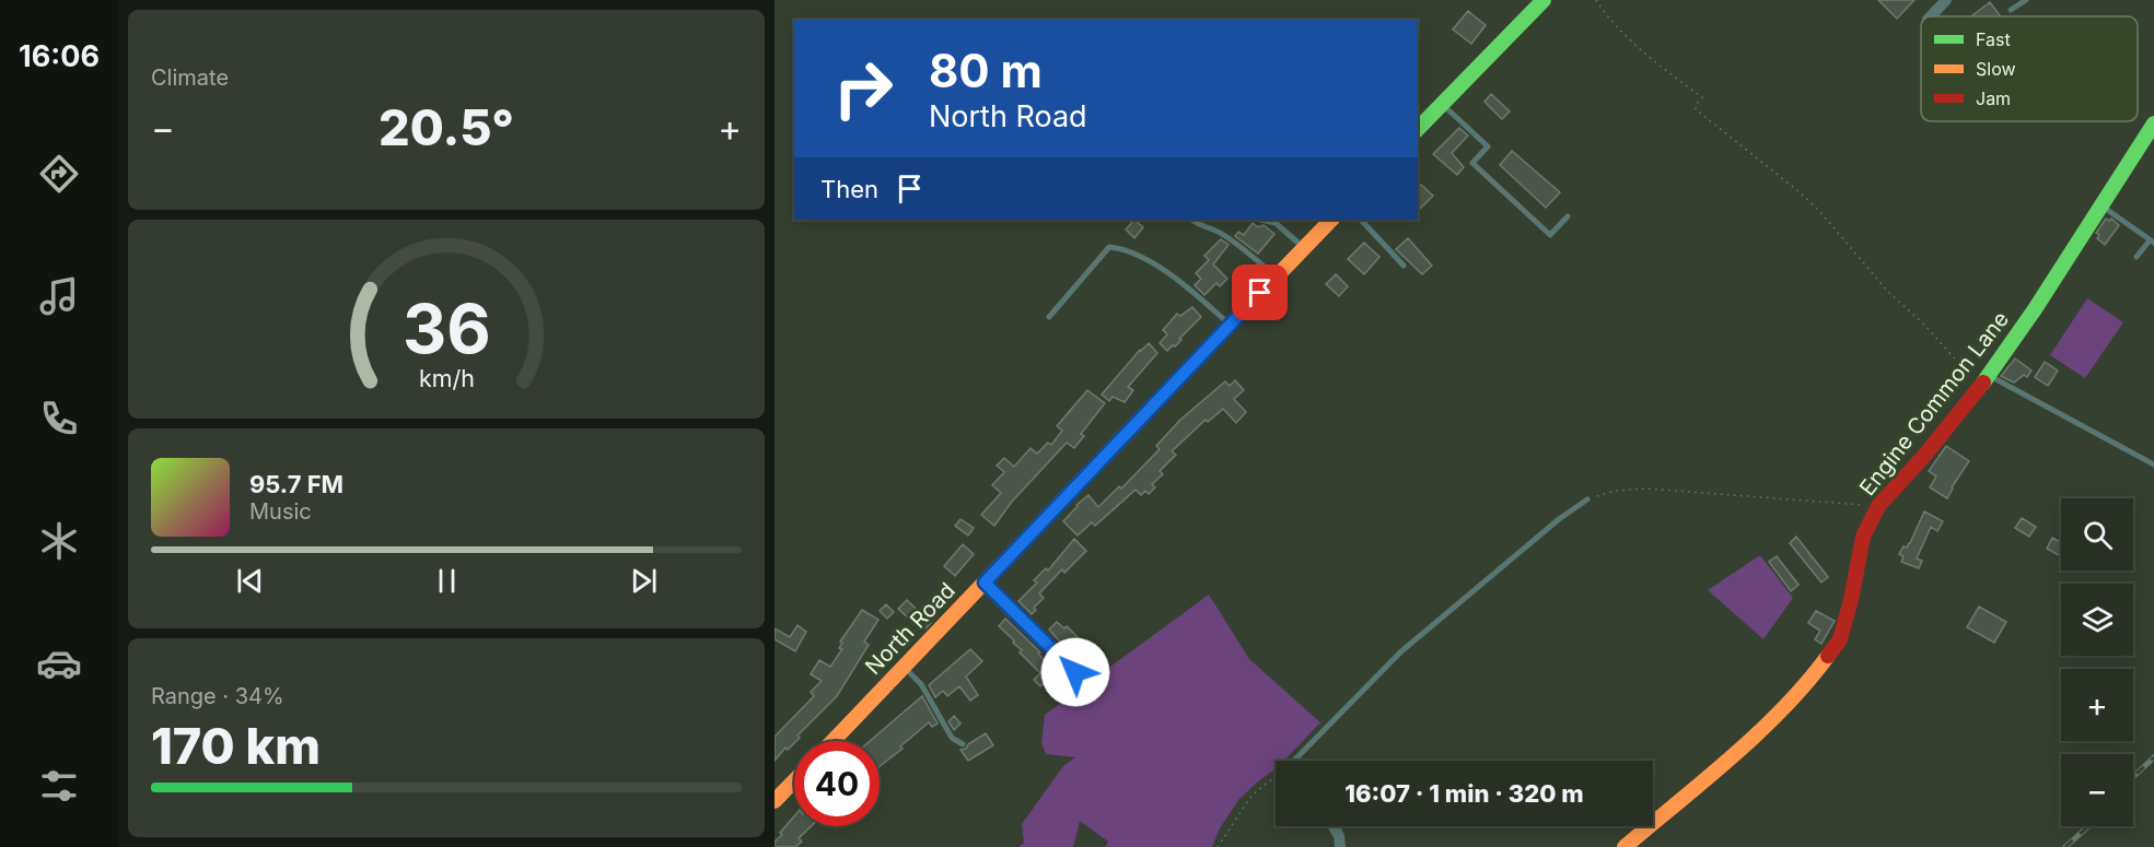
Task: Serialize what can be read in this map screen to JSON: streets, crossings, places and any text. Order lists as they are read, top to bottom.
{
  "streets": {
    "street": ["Engine Common Lane", "North Road"]
  },
  "legend": ["Fast", "Slow", "Jam"],
  "page": {
    "tabs": "16:06",
    "tile": [
      "Climate",
      ["Range · 34%", "170 km"]
    ],
    "turn": ["80 m", "North Road"],
    "heat": ["−", "20.5°", "+"],
    "then": "Then",
    "song": ["95.7 FM", "Music"],
    "map_buttons": ["+", "−"],
    "limit": "40",
    "trip": "16:07 · 1 min · 320 m",
    "gauge": ["36", "km/h"]
  }
}
